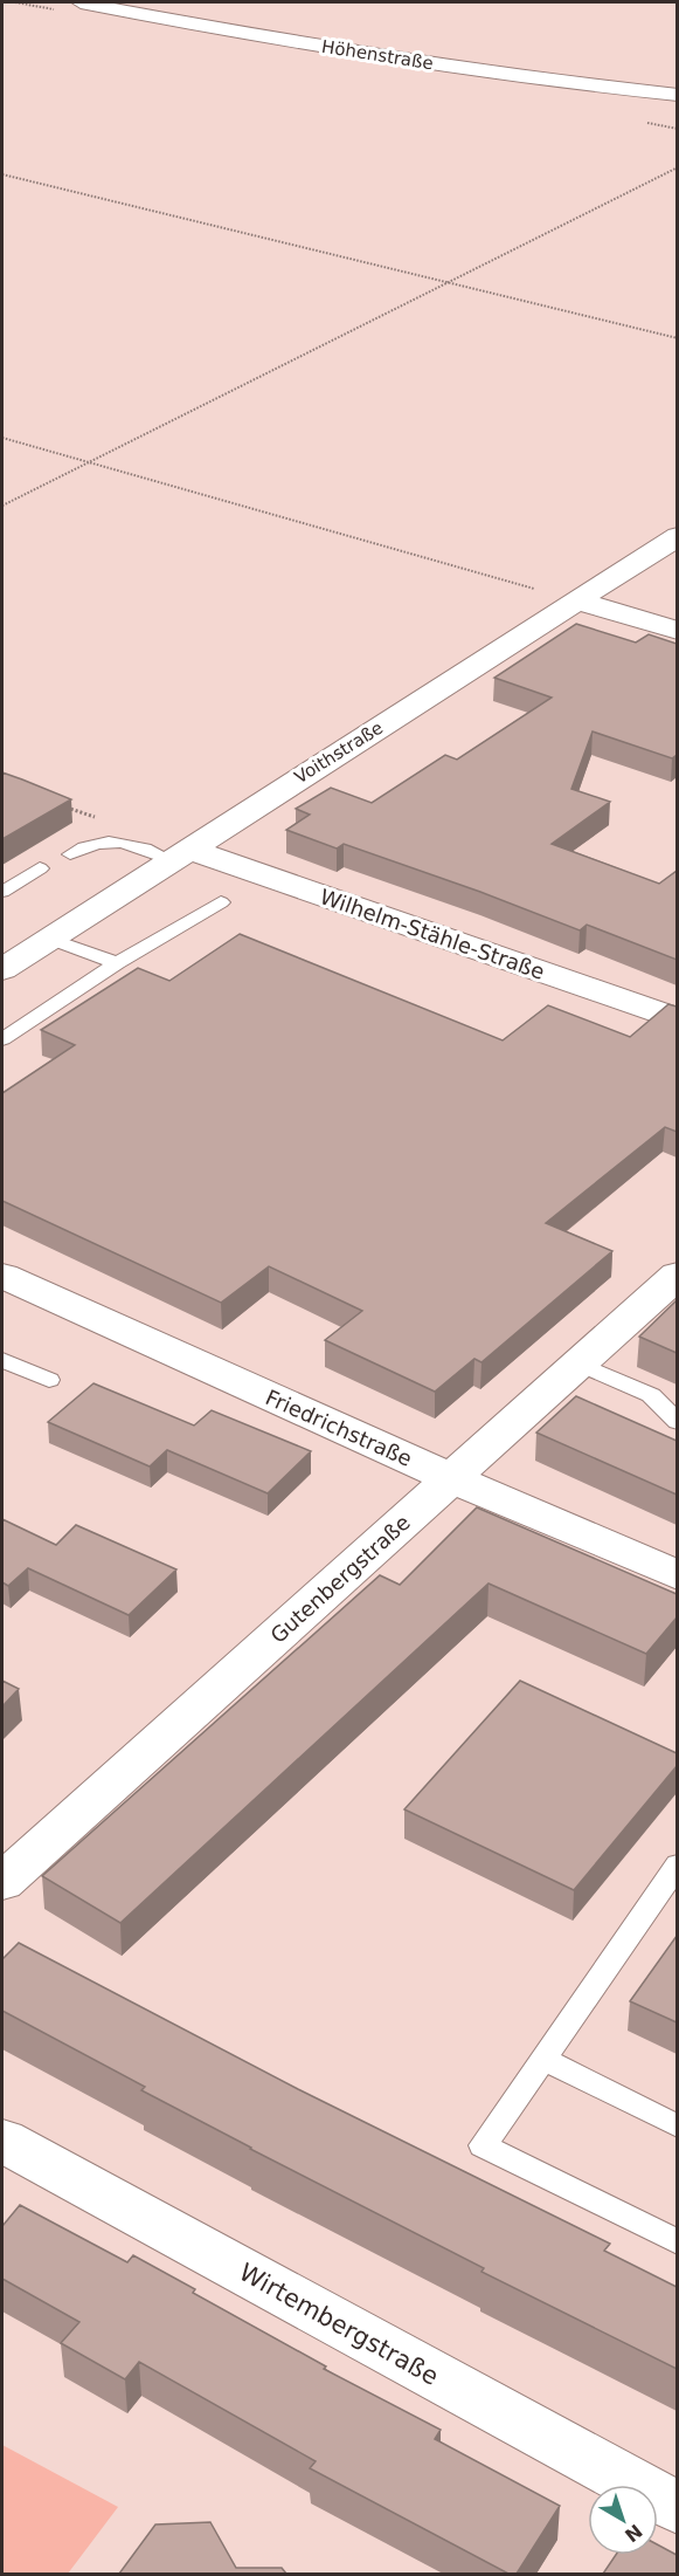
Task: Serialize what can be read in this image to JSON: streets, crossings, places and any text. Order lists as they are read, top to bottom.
{
  "streets": {
    "street": [
      "Höhenstraße",
      "Voithstraße",
      "Wilhelm-Stähle-Straße",
      "Friedrichstraße",
      "Gutenbergstraße",
      "Wirtembergstraße"
    ]
  },
  "crossings": [
    ["Voithstraße", "Wilhelm-Stähle-Straße"],
    ["Friedrichstraße", "Gutenbergstraße"]
  ],
  "north": "bottom right"
}
